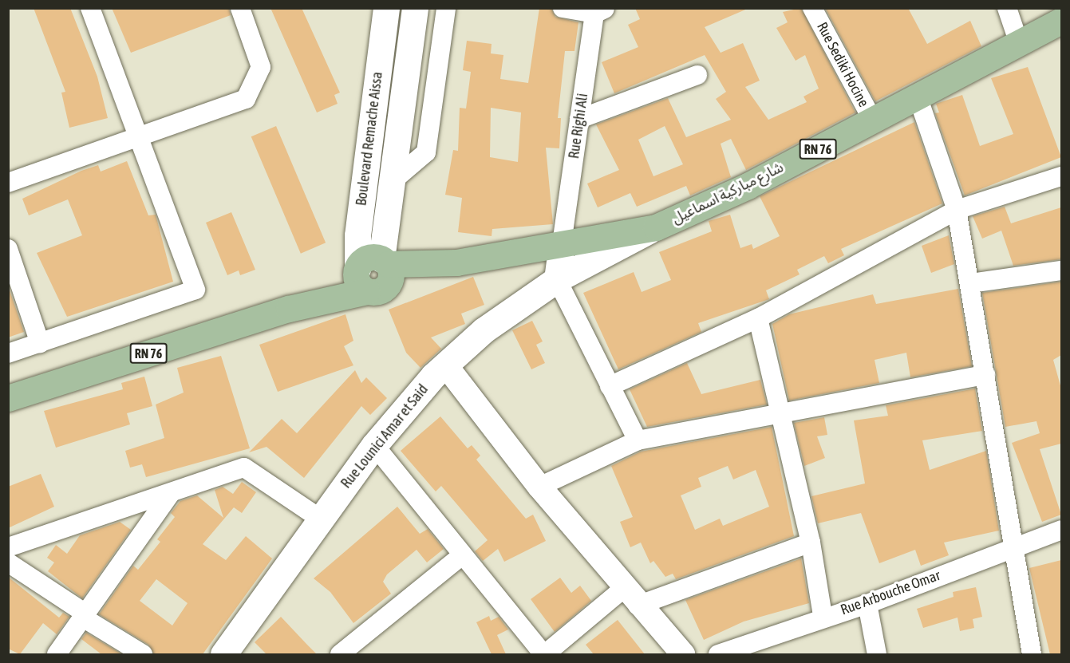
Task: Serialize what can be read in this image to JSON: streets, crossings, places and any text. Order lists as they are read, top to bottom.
{
  "streets": {
    "main road": [
      "Boulevard Remache Aissa",
      "RN 76",
      "شارع مباركية اسماعيل",
      "Rue Lounici Amar et Said"
    ],
    "street": ["Rue Sediki Hocine", "Rue Righi Ali", "Rue Arbouche Omar"]
  },
  "crossings": [
    ["Rue Sediki Hocine", "شارع مباركية اسماعيل"],
    ["Rue Righi Ali", "RN 76"],
    ["Rue Righi Ali", "شارع مباركية اسماعيل"],
    ["Boulevard Remache Aissa", "RN 76"],
    ["RN 76", "شارع مباركية اسماعيل"],
    ["شارع مباركية اسماعيل", "Rue Lounici Amar et Said"]
  ]
}
